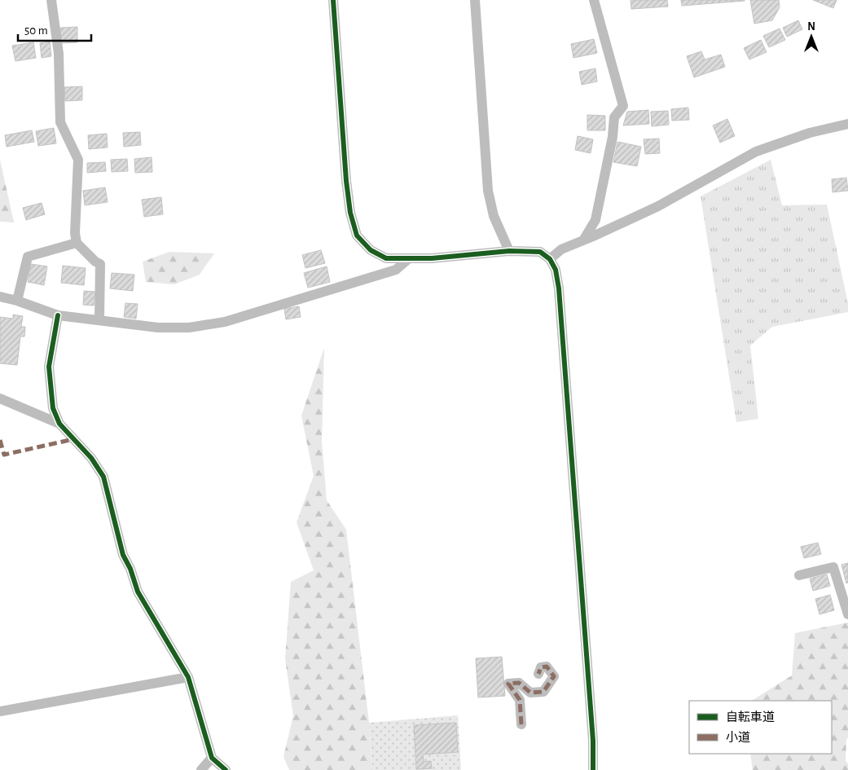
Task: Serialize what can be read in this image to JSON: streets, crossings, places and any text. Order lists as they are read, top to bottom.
{
  "legend": ["自転車道", "小道"],
  "scale_bar": "50 m",
  "north": "top"
}
